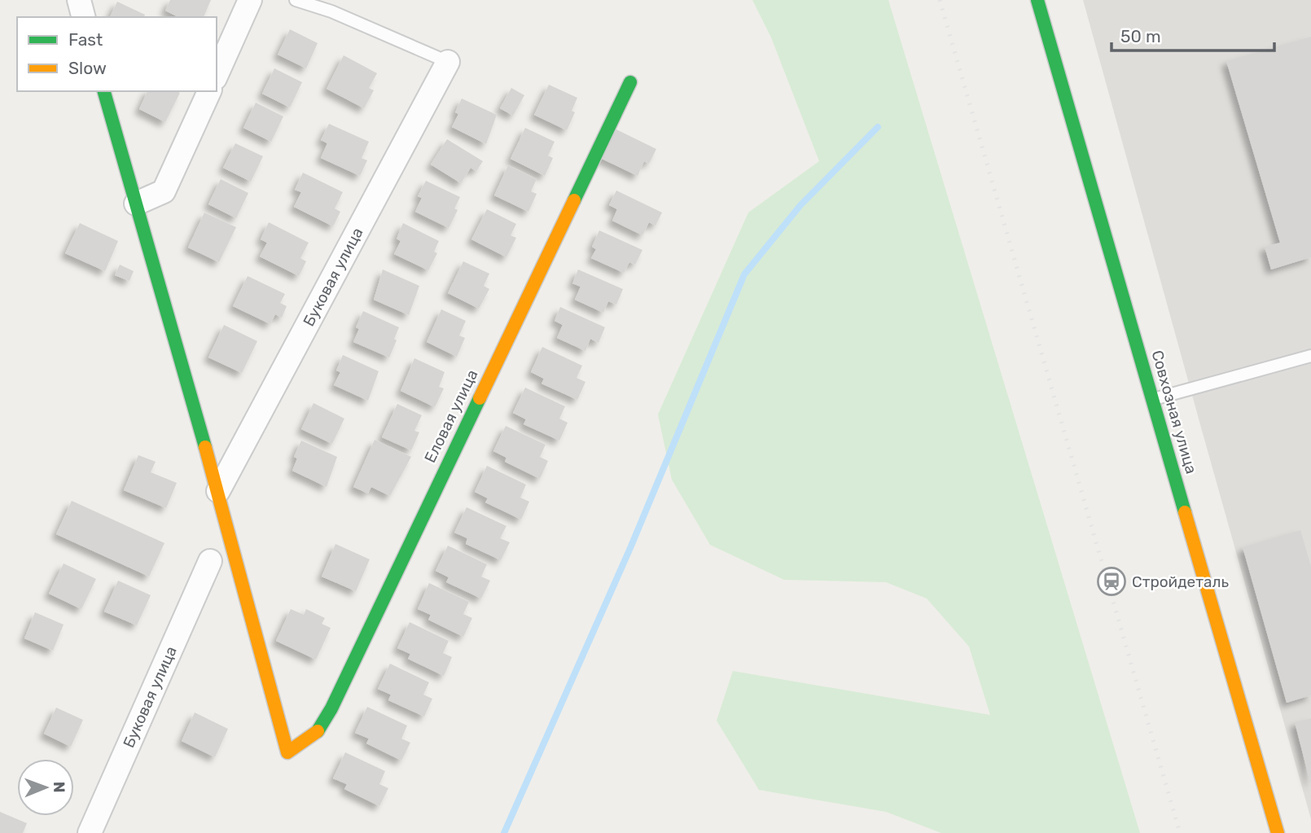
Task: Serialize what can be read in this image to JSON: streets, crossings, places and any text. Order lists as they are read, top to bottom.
{
  "streets": {
    "street": ["Буковая улица", "Совхозная улица", "Еловая улица"]
  },
  "crossings": [
    ["Буковая улица", "Еловая улица"]
  ],
  "places": {
    "station": ["Стройдеталь"]
  },
  "legend": ["Fast", "Slow"],
  "scale_bar": "50 m",
  "north": "right"
}
